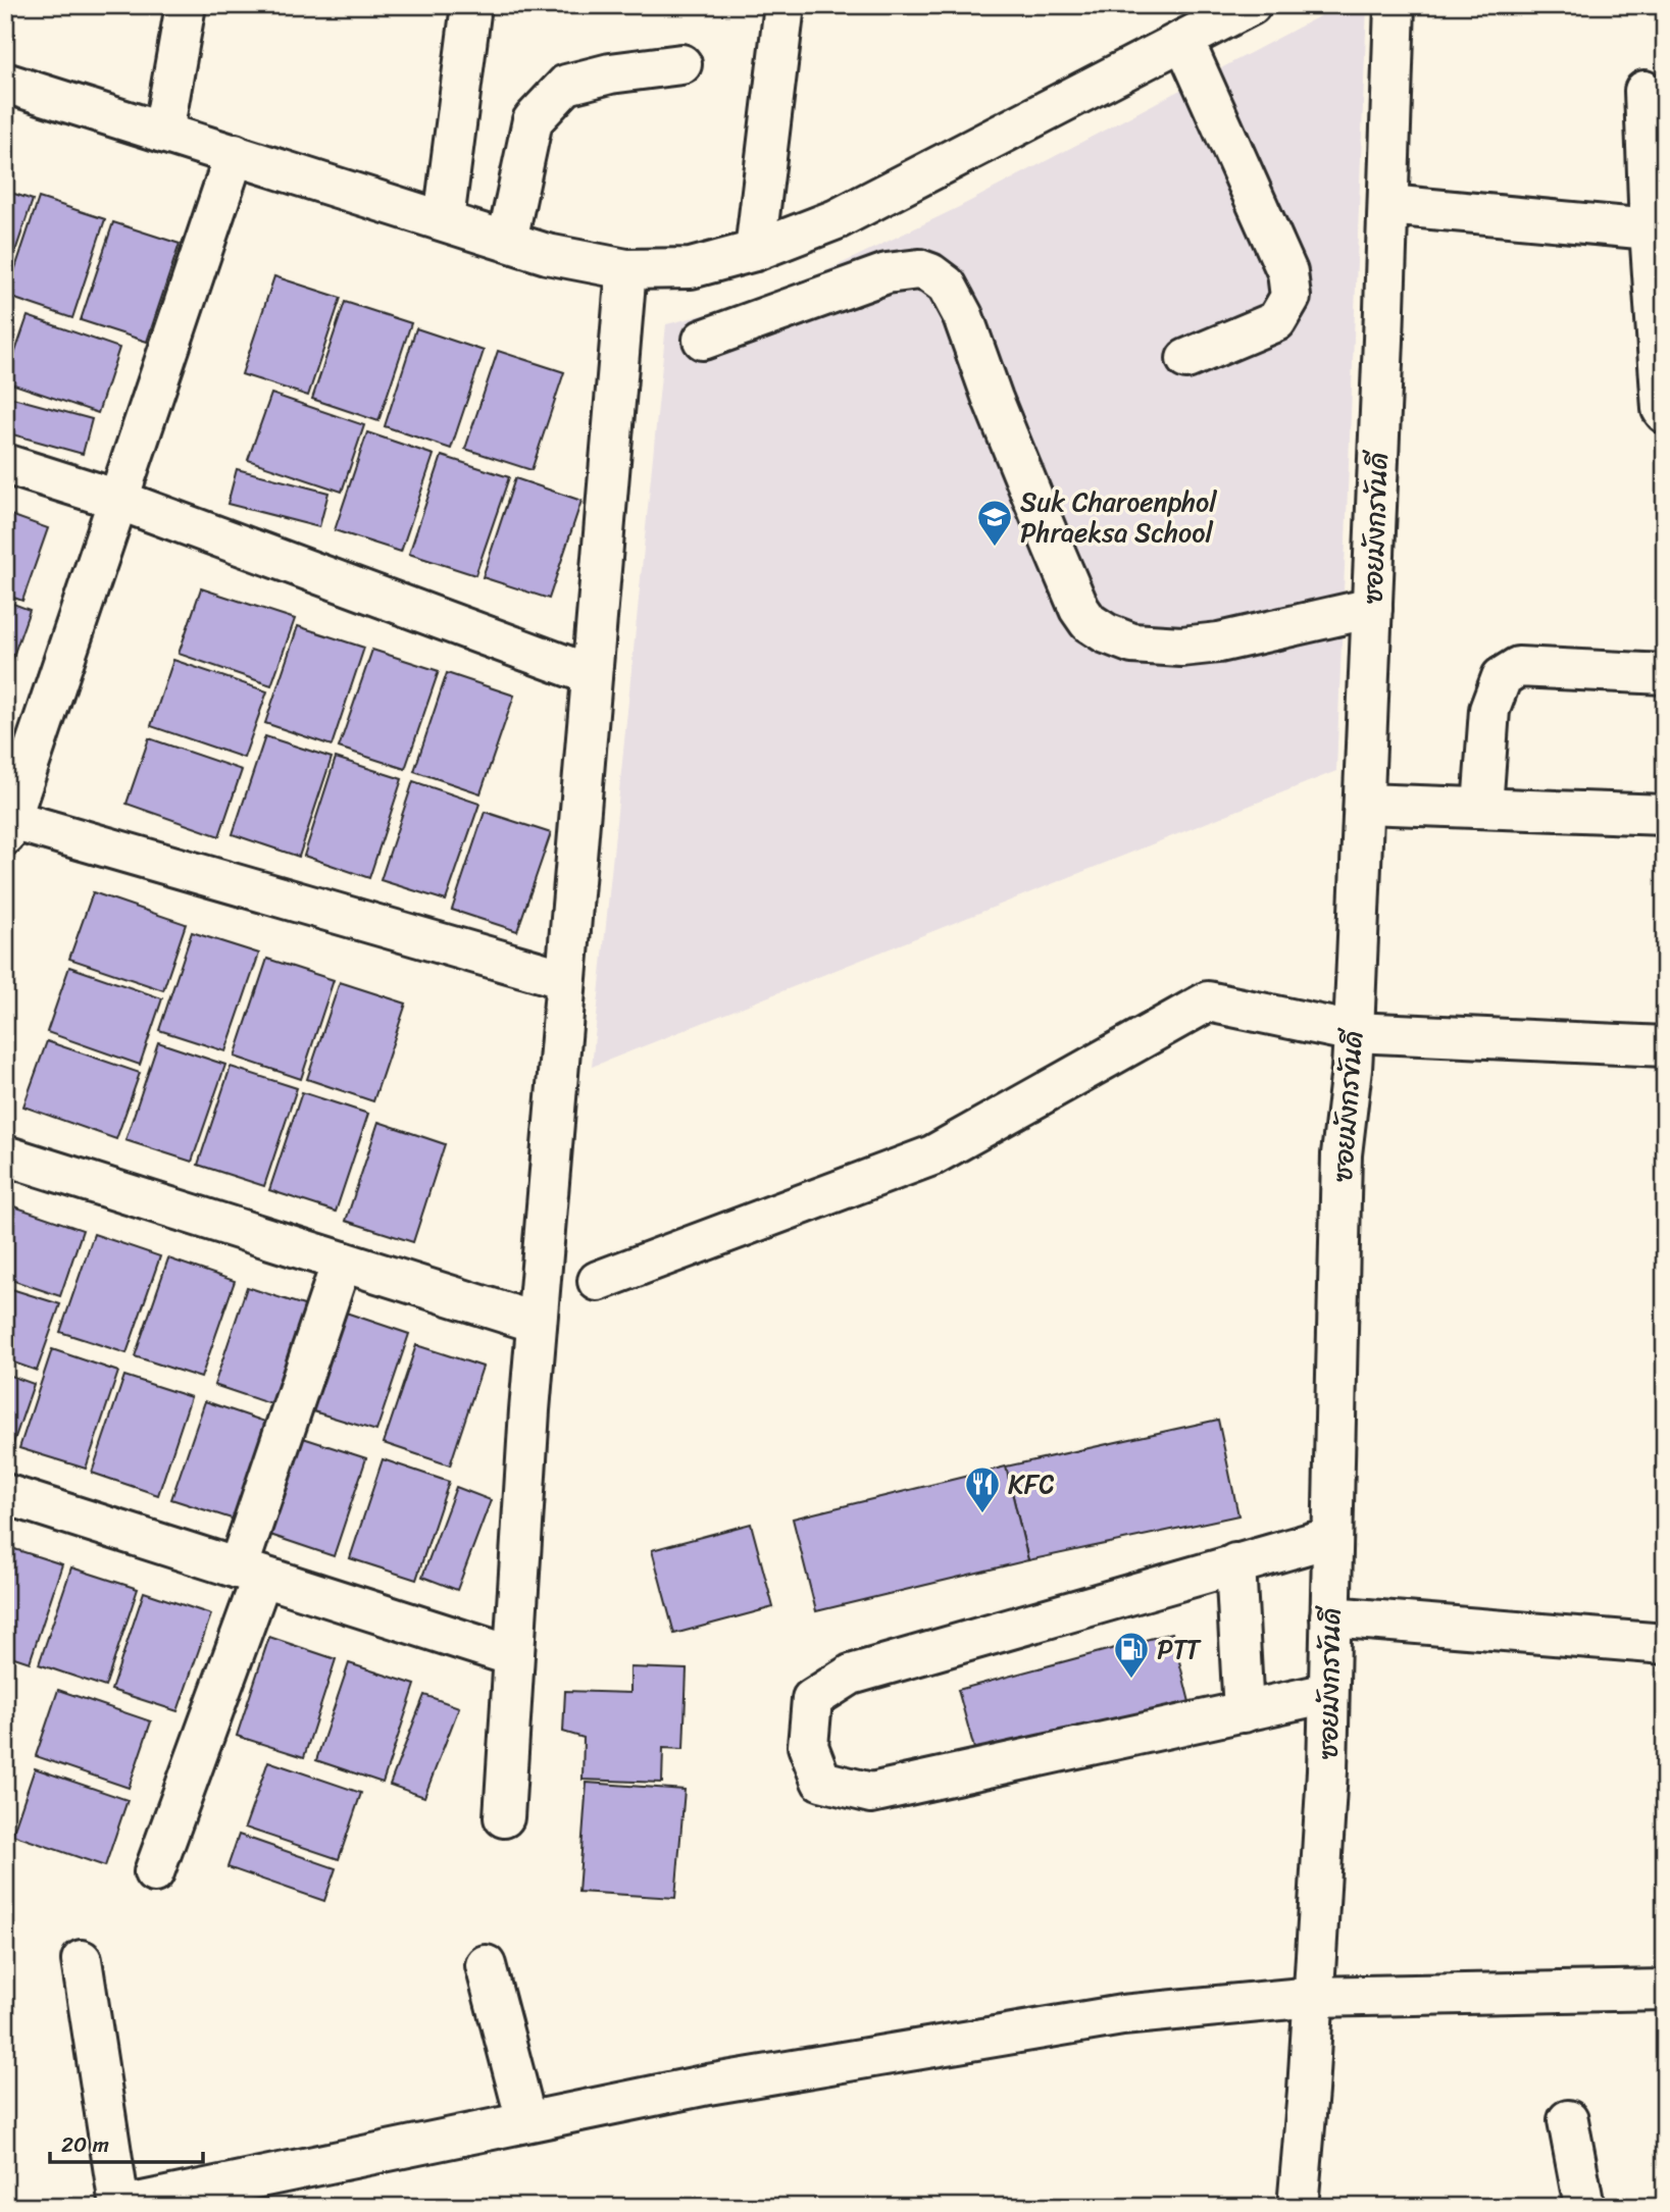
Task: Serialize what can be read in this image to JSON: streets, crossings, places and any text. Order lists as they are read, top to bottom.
{
  "streets": {
    "street": ["ซอยมังกรขันดี"]
  },
  "places": {
    "school or university": ["Suk Charoenphol Phraeksa School"],
    "restaurant": ["KFC"],
    "fuel station": ["PTT"]
  },
  "scale_bar": "20 m"
}
